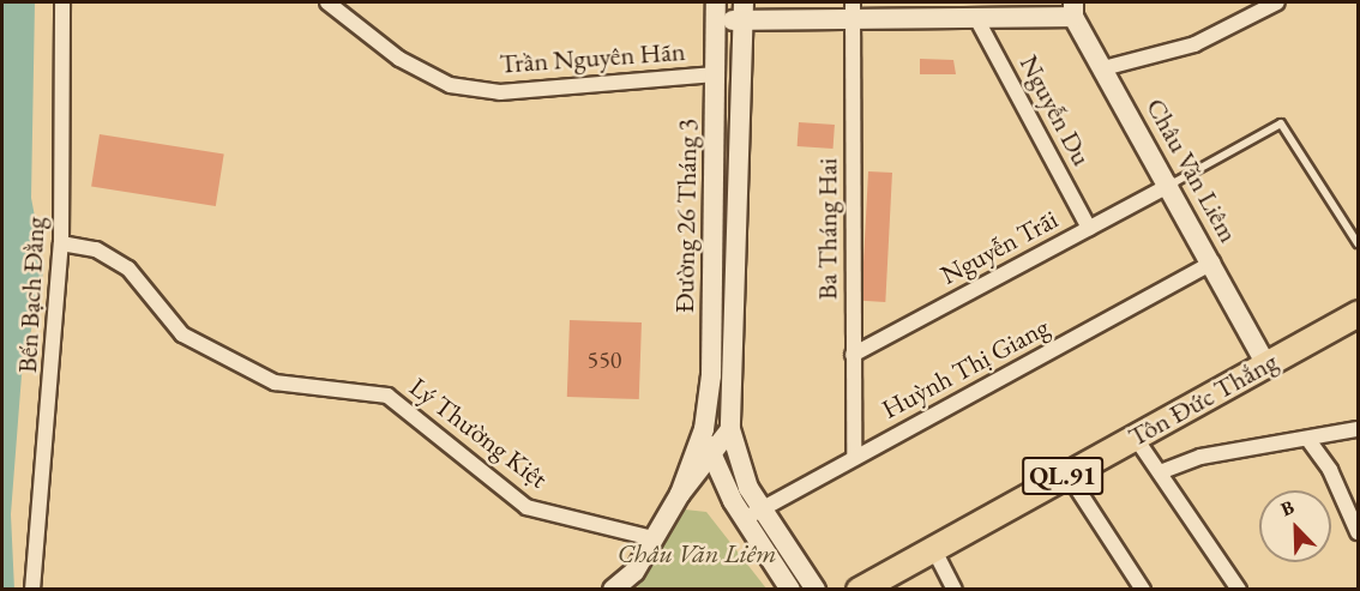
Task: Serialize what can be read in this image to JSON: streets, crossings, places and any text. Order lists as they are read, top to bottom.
{
  "streets": {
    "highway": ["Tôn Đức Thắng", "QL.91"],
    "street": [
      "Trần Nguyên Hãn",
      "Nguyễn Du",
      "Châu Văn Liêm",
      "Đường 26 Tháng 3",
      "Ba Tháng Hai",
      "Nguyễn Trãi",
      "Bến Bạch Đằng",
      "Huỳnh Thị Giang",
      "Lý Thường Kiệt"
    ]
  },
  "crossings": [
    ["Trần Nguyên Hãn", "Đường 26 Tháng 3"],
    ["Nguyễn Du", "Nguyễn Trãi"],
    ["Châu Văn Liêm", "Nguyễn Trãi"],
    ["Châu Văn Liêm", "Huỳnh Thị Giang"],
    ["Châu Văn Liêm", "Tôn Đức Thắng"],
    ["Đường 26 Tháng 3", "Huỳnh Thị Giang"],
    ["Ba Tháng Hai", "Nguyễn Trãi"],
    ["Ba Tháng Hai", "Huỳnh Thị Giang"],
    ["Bến Bạch Đằng", "Lý Thường Kiệt"]
  ],
  "parks": ["Châu Văn Liêm"],
  "house_numbers": ["550"],
  "north": "top left"
}
